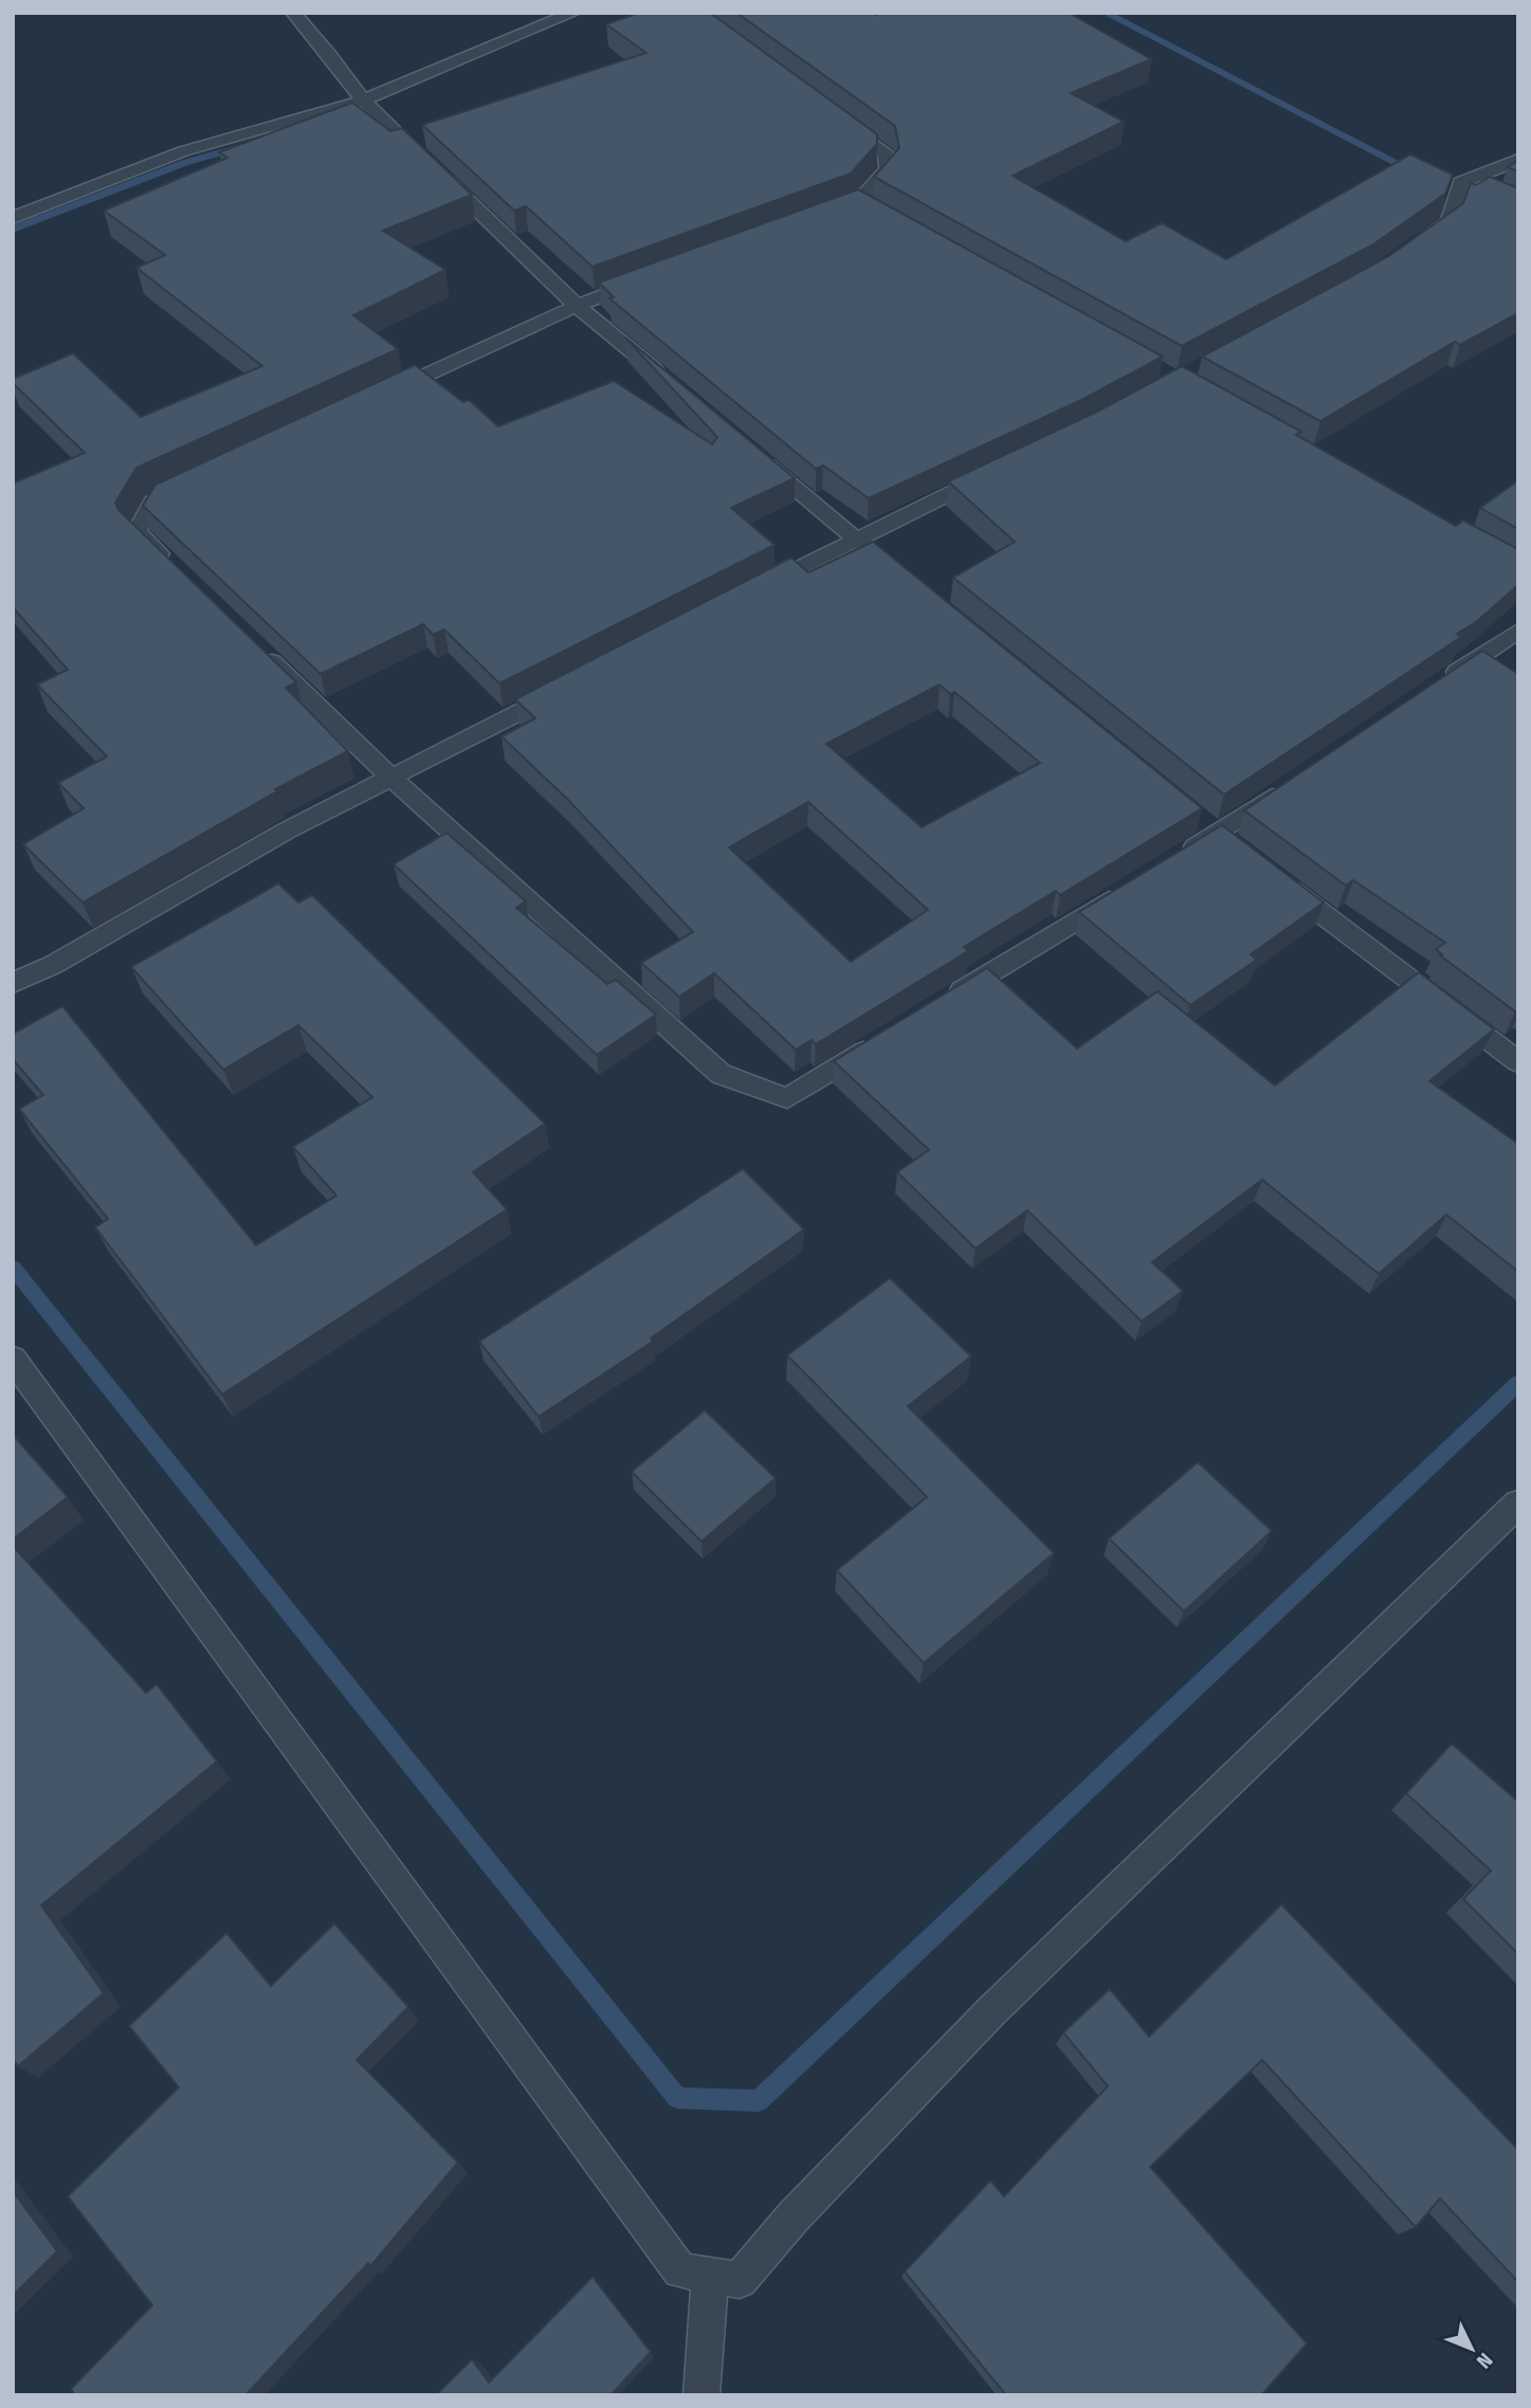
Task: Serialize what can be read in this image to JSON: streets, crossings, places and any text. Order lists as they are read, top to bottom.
{
  "north": "bottom right"
}
